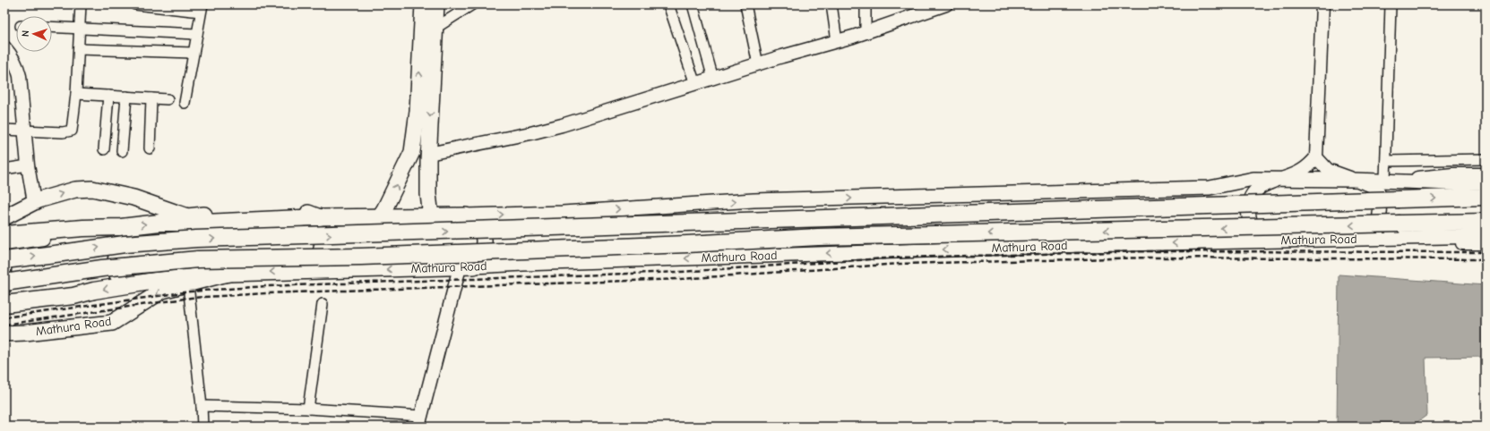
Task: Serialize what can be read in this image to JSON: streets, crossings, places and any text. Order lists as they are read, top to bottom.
{
  "streets": {
    "highway": ["Mathura Road"]
  },
  "north": "left"
}
